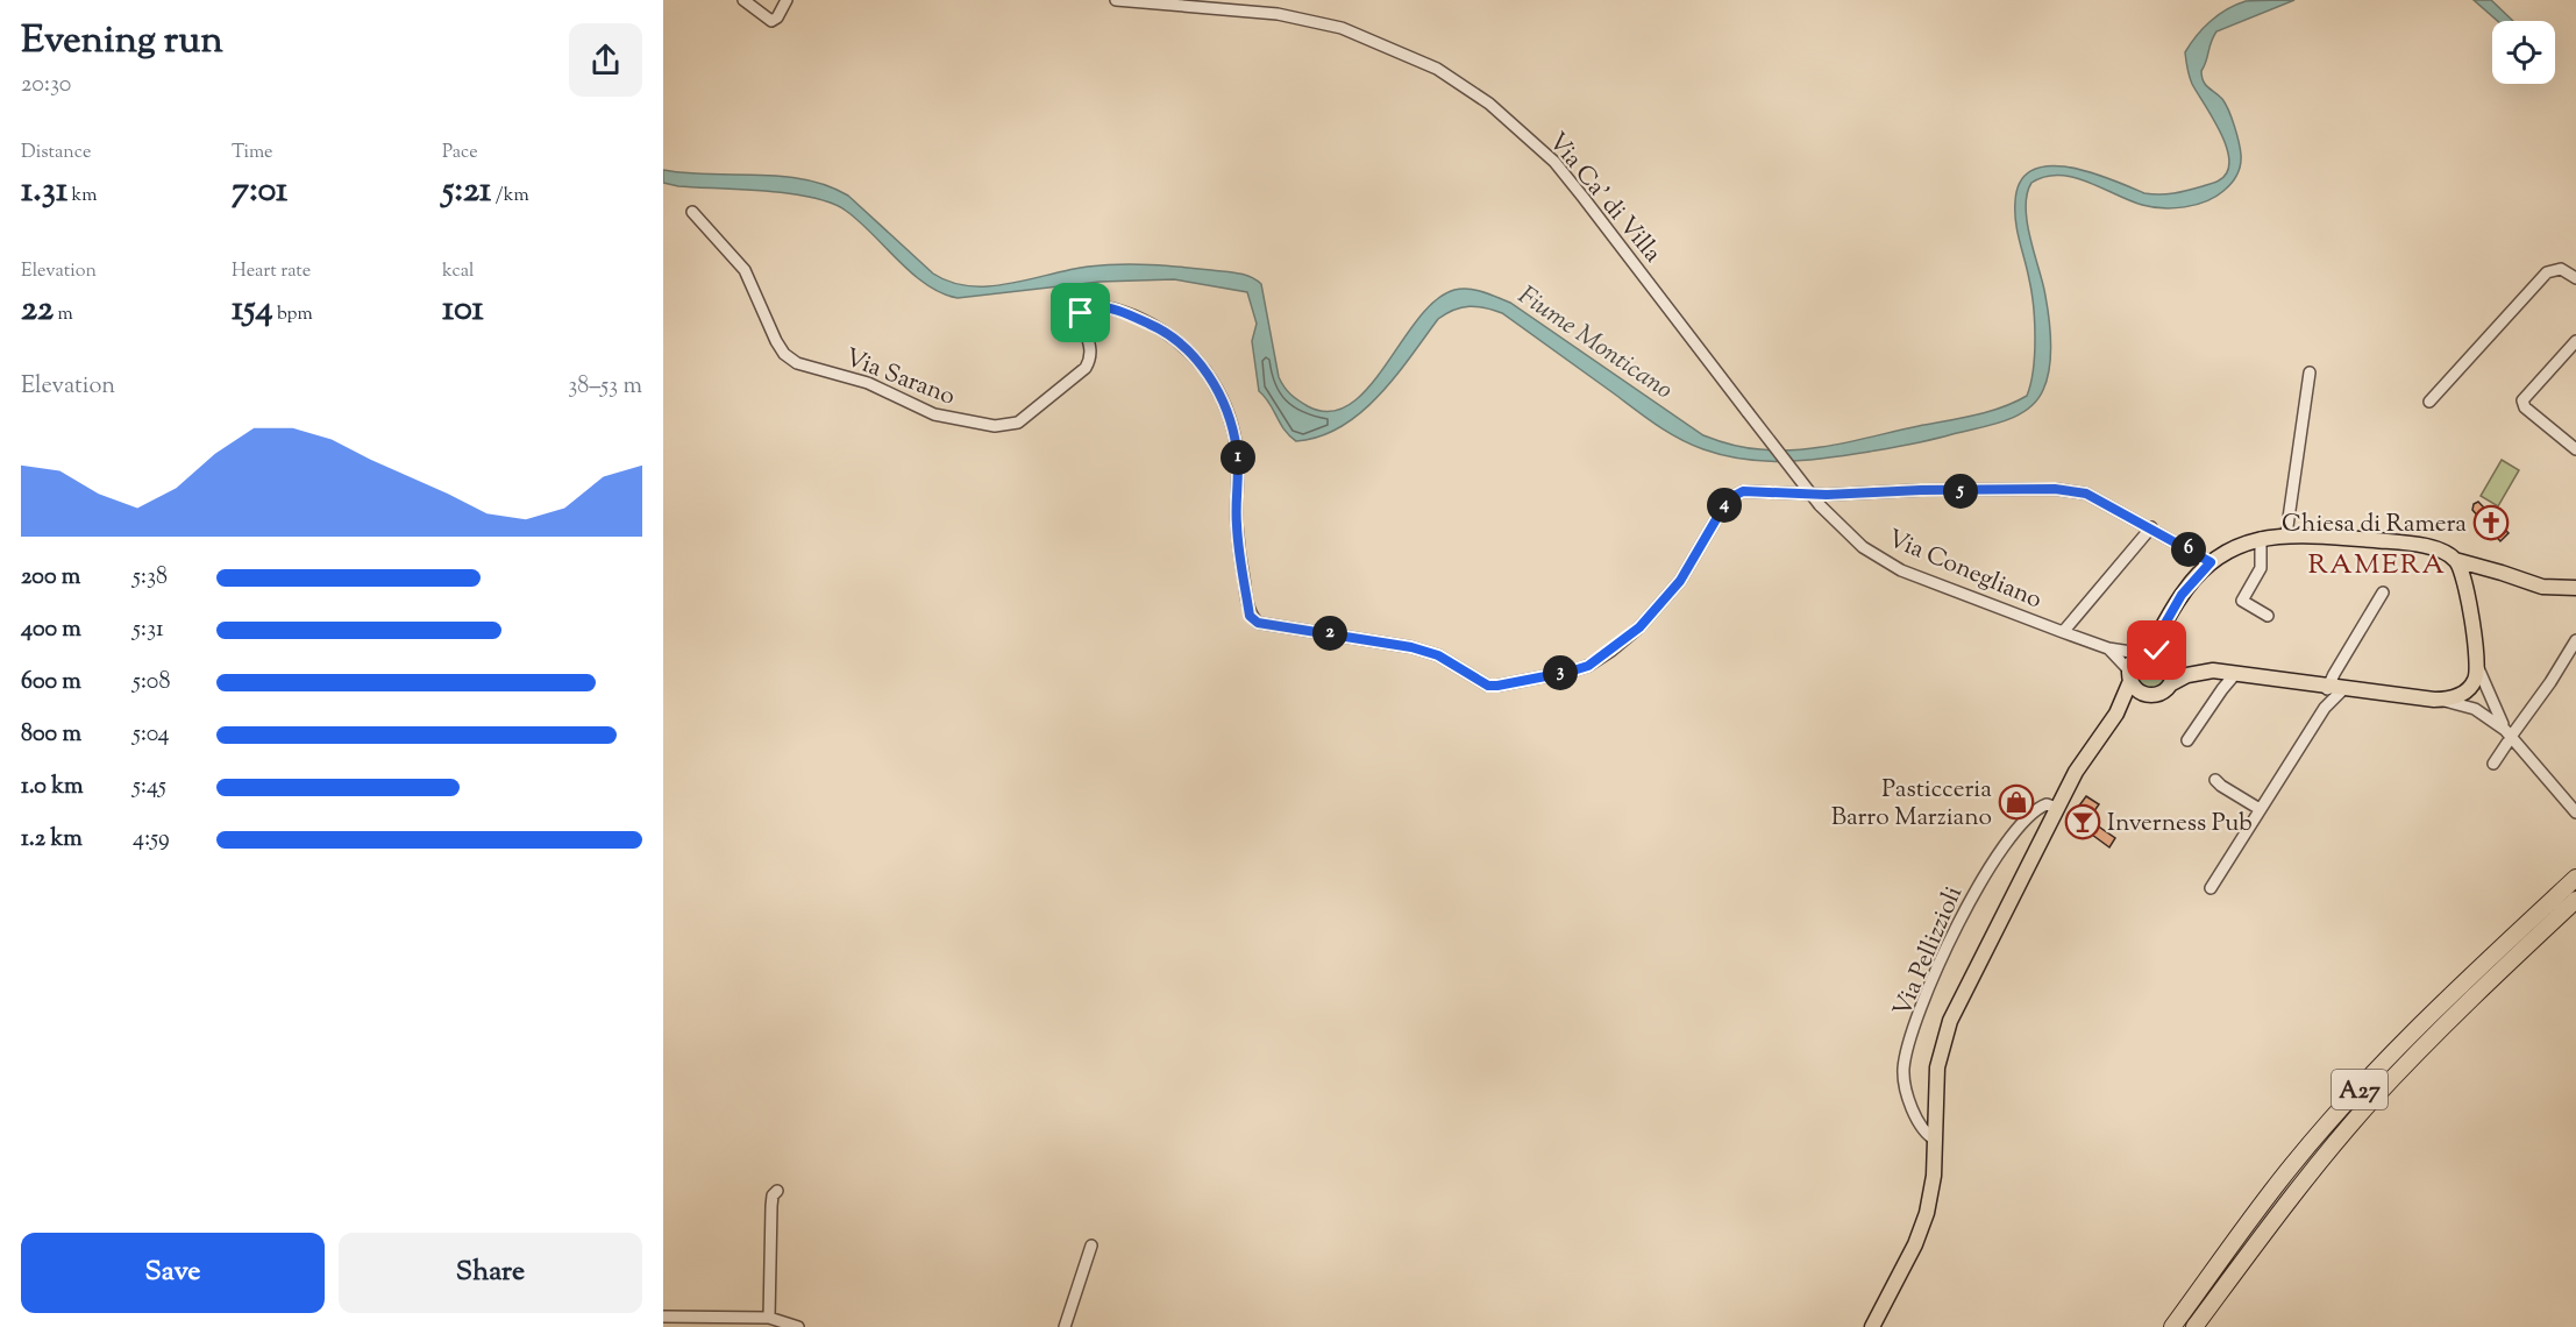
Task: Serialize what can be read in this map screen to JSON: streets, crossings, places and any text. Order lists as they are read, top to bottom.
{
  "streets": {
    "highway": ["A27"],
    "main road": ["Via Conegliano"],
    "street": ["Via Ca' di Villa", "Via Sarano", "Via Pellizzioli"]
  },
  "crossings": [
    ["Via Ca' di Villa", "Via Conegliano"]
  ],
  "districts": ["RAMERA"],
  "water": ["Fiume Monticano"],
  "places": {
    "church": ["Chiesa di Ramera"],
    "shop": ["Pasticceria Barro Marziano"],
    "bar": ["Inverness Pub"]
  },
  "page": {
    "heading": ["Evening run", "20:30"],
    "stats": [
      ["Distance", "1.31 km"],
      ["Time", "7:01"],
      ["Pace", "5:21 /km"],
      ["Elevation", "22 m"],
      ["Heart rate", "154 bpm"],
      ["kcal", "101"]
    ],
    "chart": ["Elevation", "38–53 m"],
    "pins": [
      "1",
      "5",
      "4",
      "6",
      "2",
      "3"
    ],
    "list": [
      {
        "name": "200 m",
        "note": "5:38"
      },
      {
        "name": "400 m",
        "note": "5:31"
      },
      {
        "name": "600 m",
        "note": "5:08"
      },
      {
        "name": "800 m",
        "note": "5:04"
      },
      {
        "name": "1.0 km",
        "note": "5:45"
      },
      {
        "name": "1.2 km",
        "note": "4:59"
      }
    ],
    "buttons": ["Save", "Share"]
  }
}
